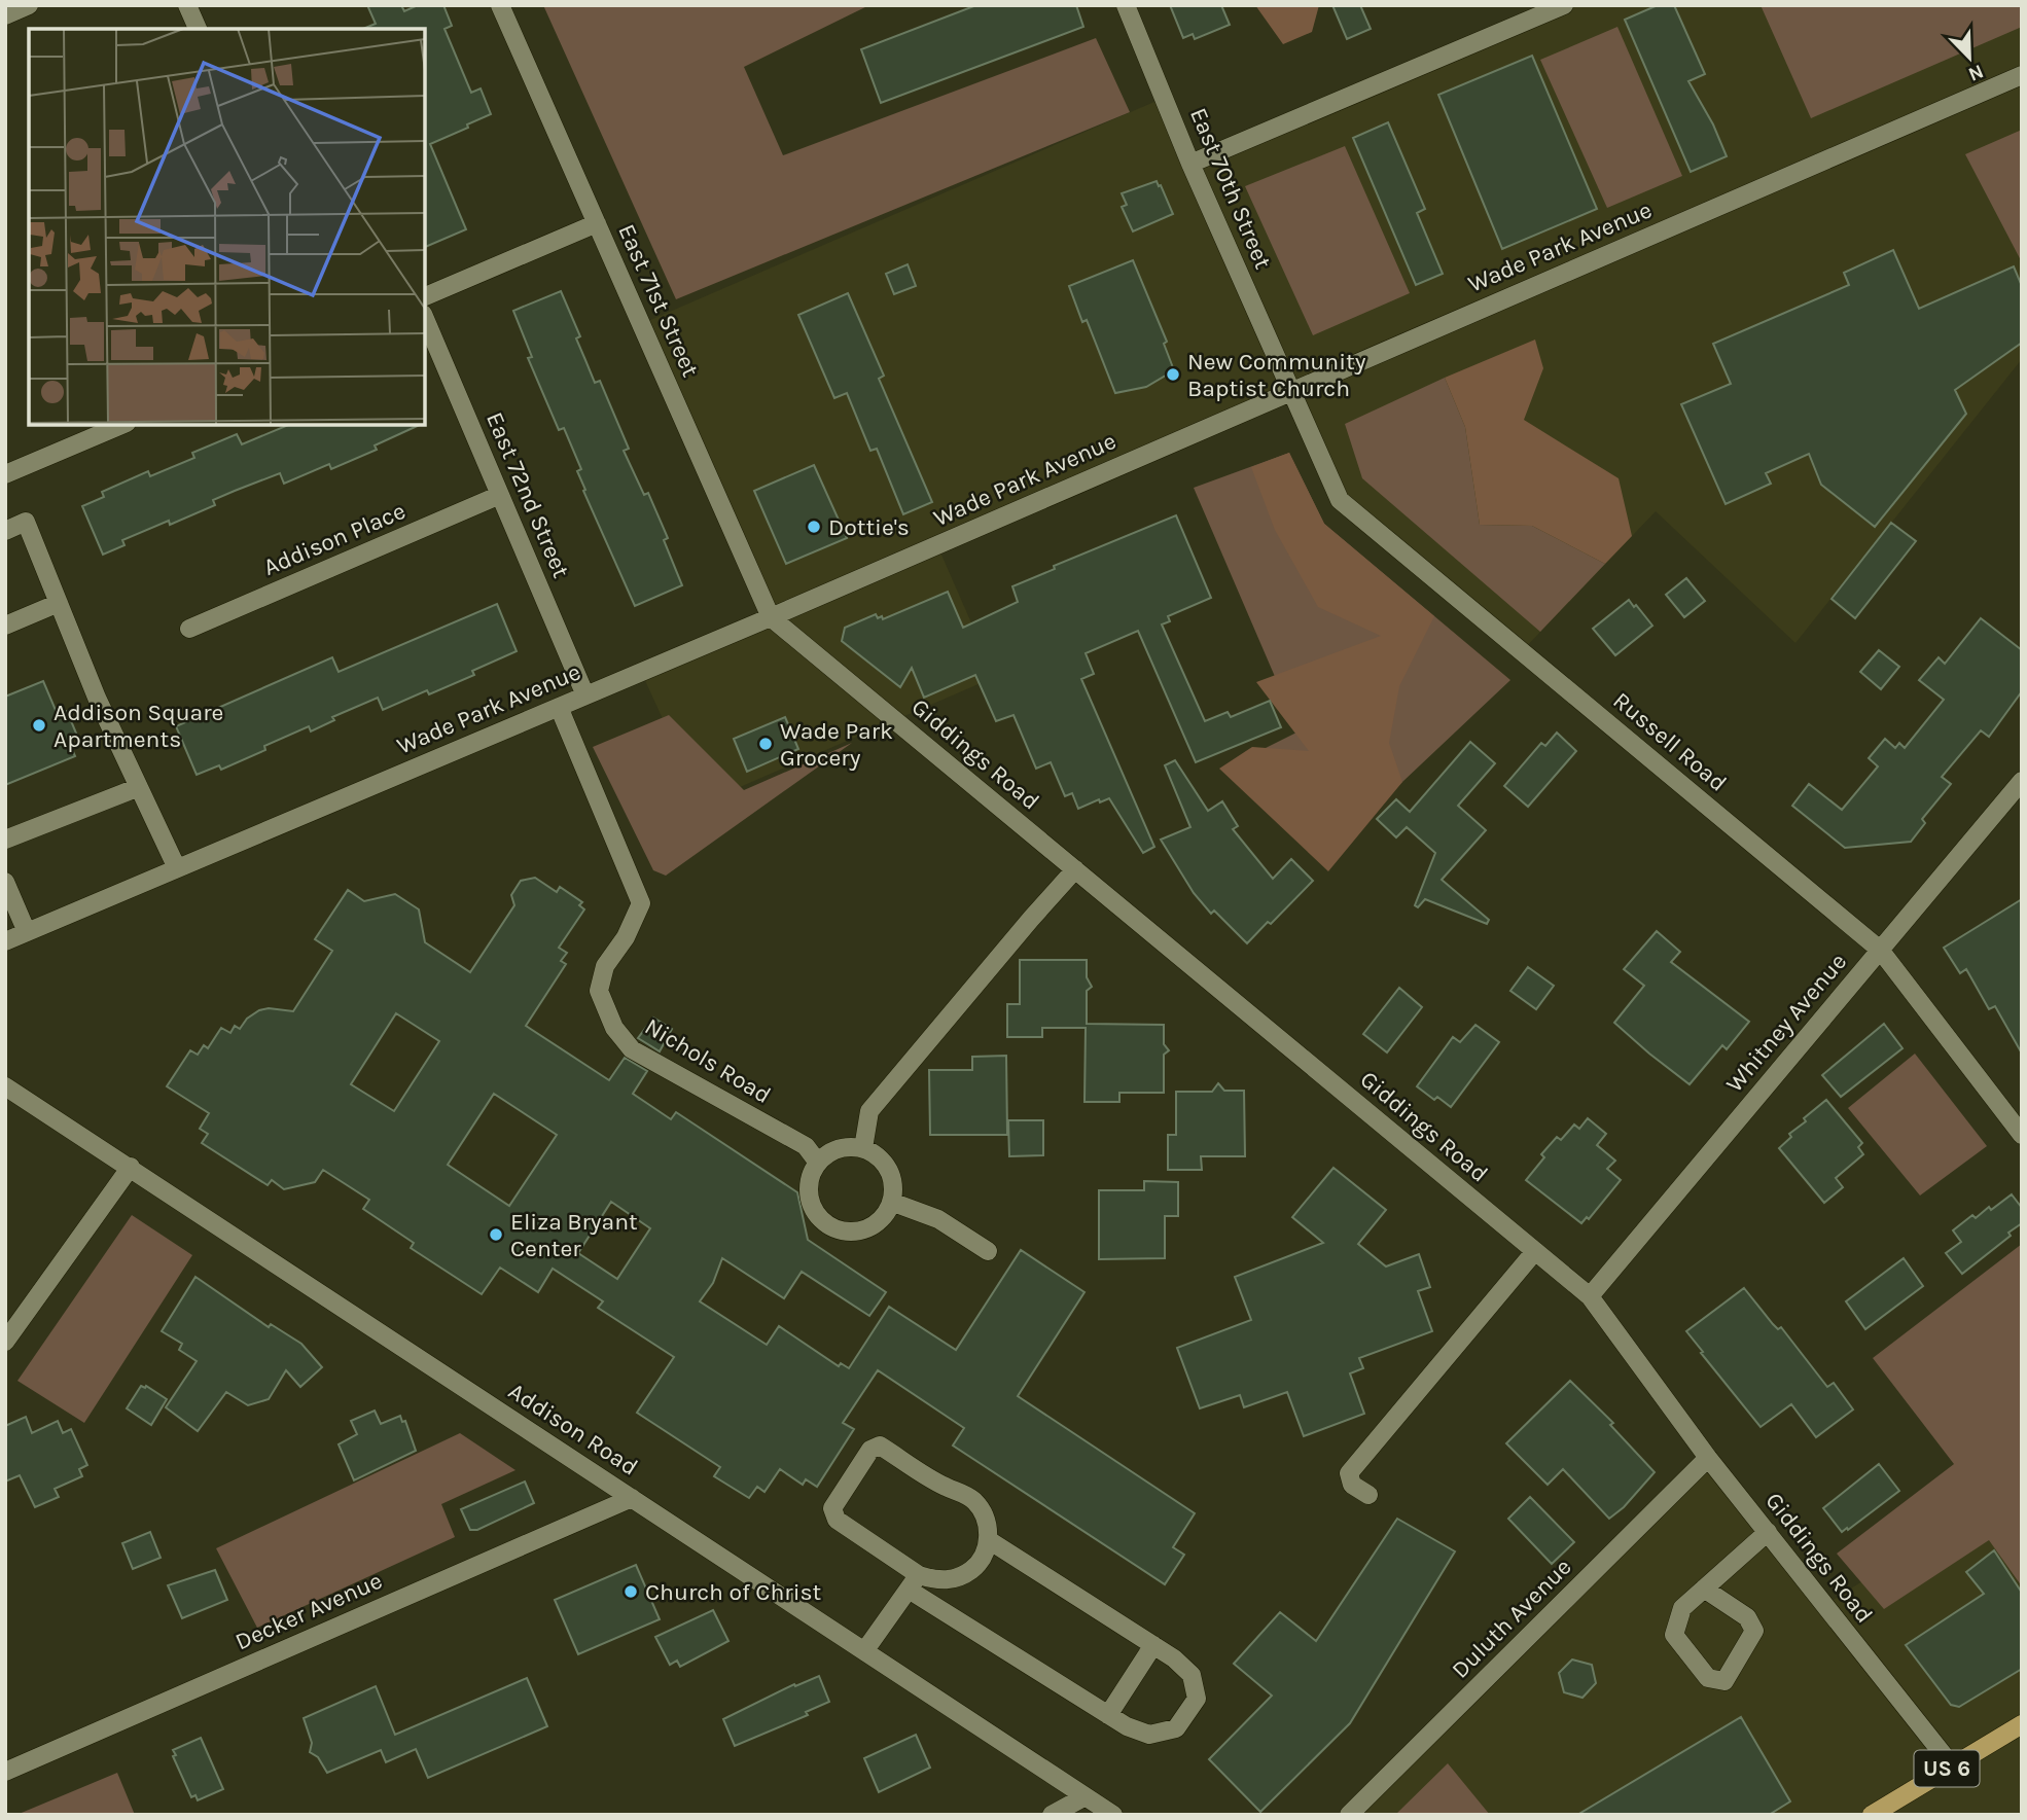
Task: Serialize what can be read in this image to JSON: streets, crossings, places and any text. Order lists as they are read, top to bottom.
{
  "streets": {
    "main road": ["US 6"],
    "street": [
      "East 70th Street",
      "Wade Park Avenue",
      "East 71st Street",
      "East 72nd Street",
      "Addison Place",
      "Russell Road",
      "Giddings Road",
      "Whitney Avenue",
      "Nichols Road",
      "Addison Road",
      "Decker Avenue",
      "Duluth Avenue"
    ]
  },
  "crossings": [
    ["East 70th Street", "Wade Park Avenue"],
    ["East 70th Street", "Russell Road"],
    ["Wade Park Avenue", "East 71st Street"],
    ["Wade Park Avenue", "East 72nd Street"],
    ["Wade Park Avenue", "Russell Road"],
    ["Wade Park Avenue", "Giddings Road"],
    ["Wade Park Avenue", "Nichols Road"],
    ["East 71st Street", "Giddings Road"],
    ["East 72nd Street", "Addison Place"],
    ["Russell Road", "Whitney Avenue"],
    ["Giddings Road", "Whitney Avenue"],
    ["Giddings Road", "Duluth Avenue"],
    ["Giddings Road", "US 6"],
    ["Addison Road", "Decker Avenue"]
  ],
  "places": [
    "New Community Baptist Church",
    "Dottie's",
    "Addison Square Apartments",
    "Wade Park Grocery",
    "Eliza Bryant Center",
    "Church of Christ"
  ],
  "north": "bottom right"
}
